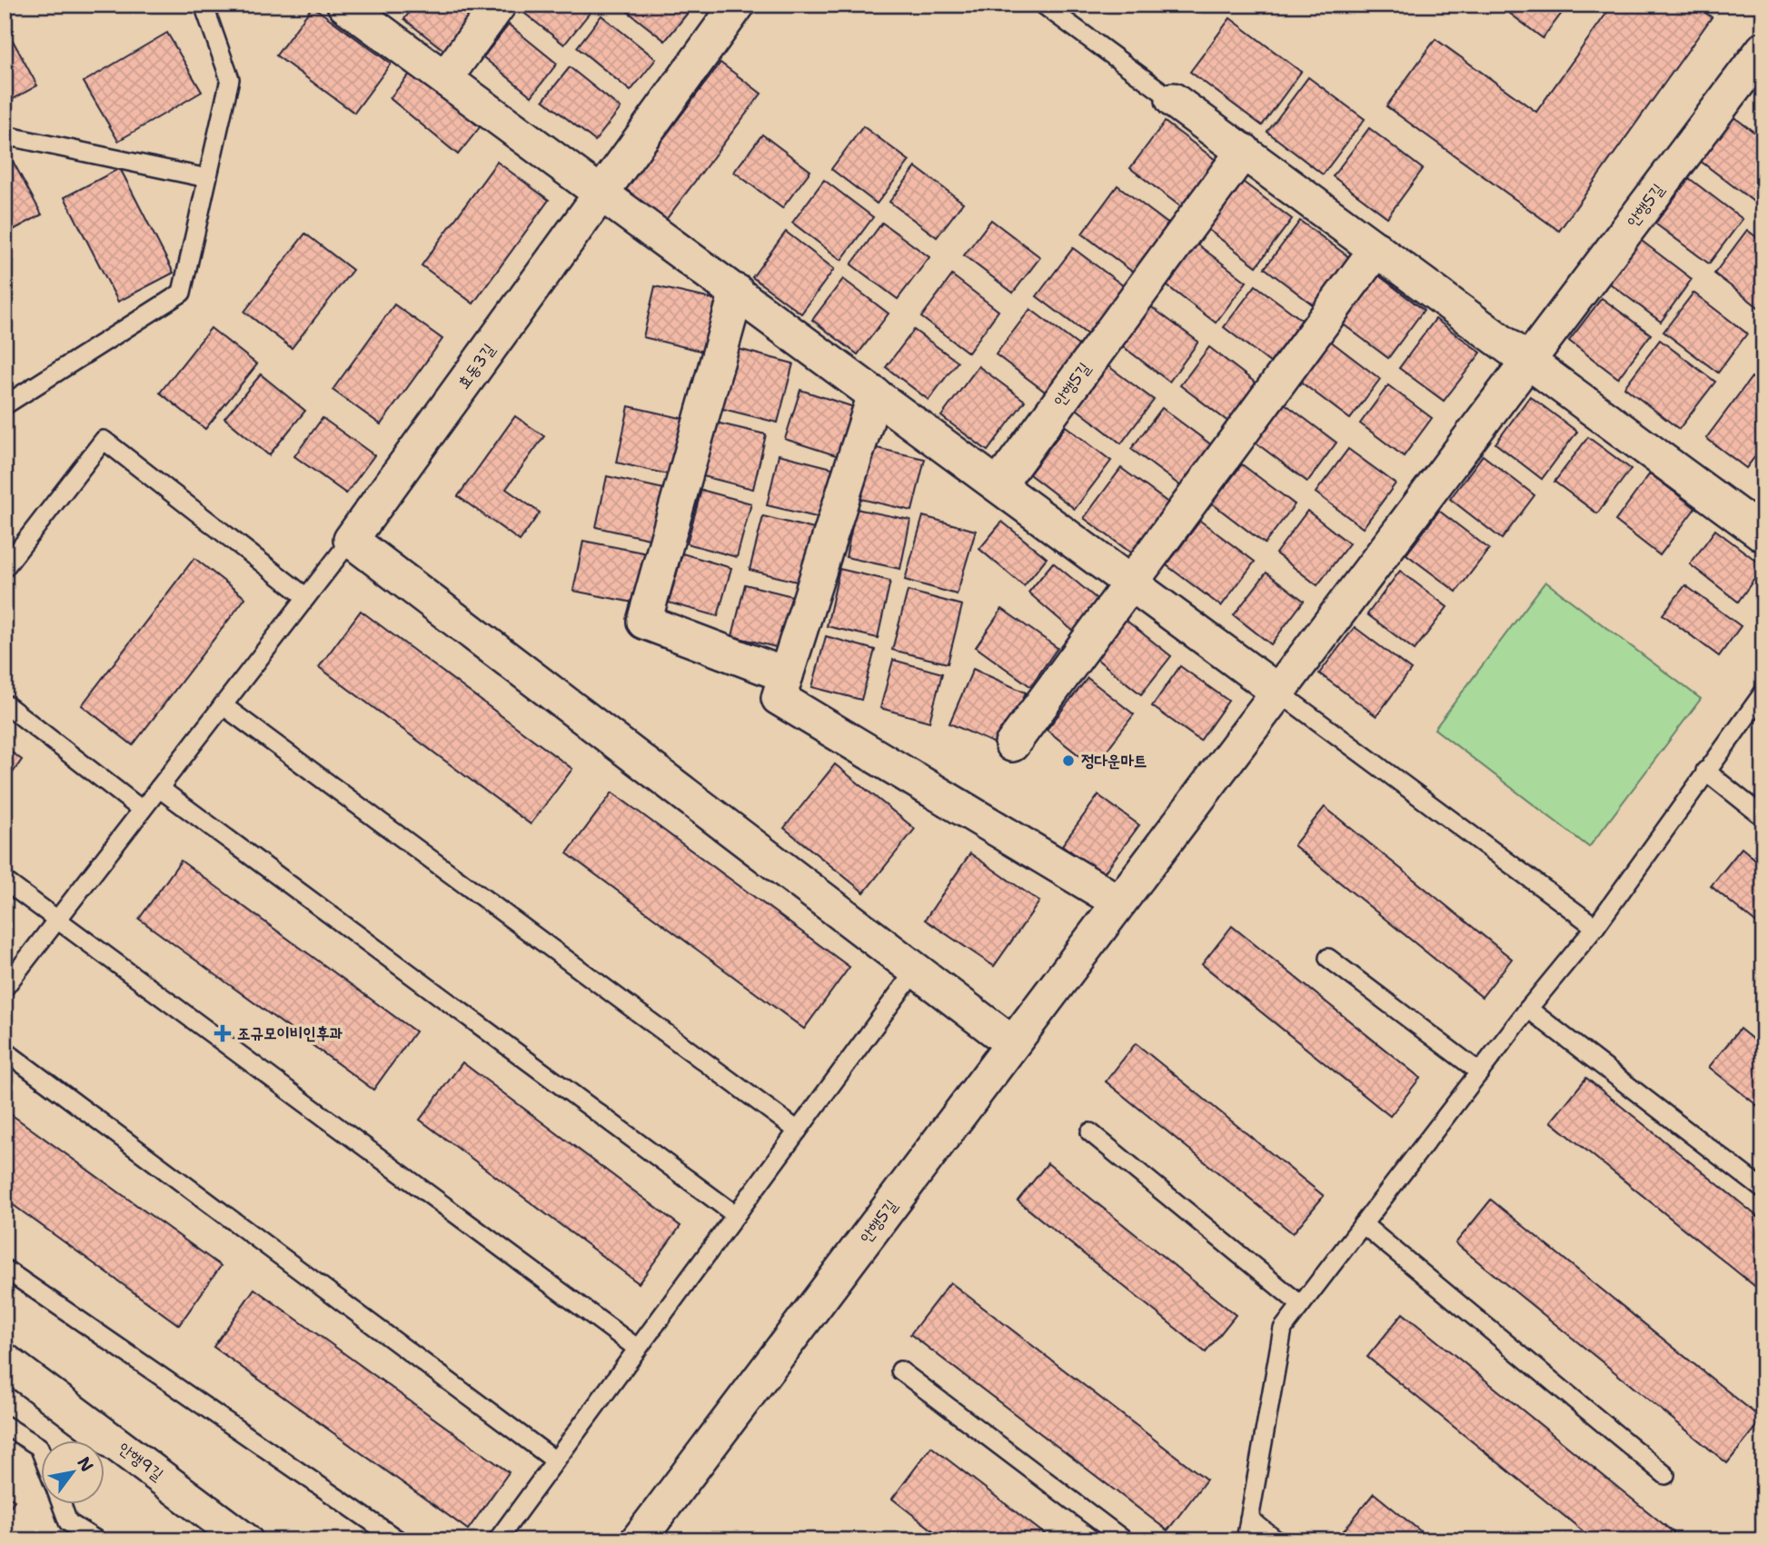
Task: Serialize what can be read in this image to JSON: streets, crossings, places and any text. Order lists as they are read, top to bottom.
{
  "streets": {
    "street": ["안행5길", "효동3길", "안행9길"]
  },
  "places": {
    "other": ["정다운마트"],
    "health": ["조규모이비인후과"]
  },
  "north": "top right"
}
